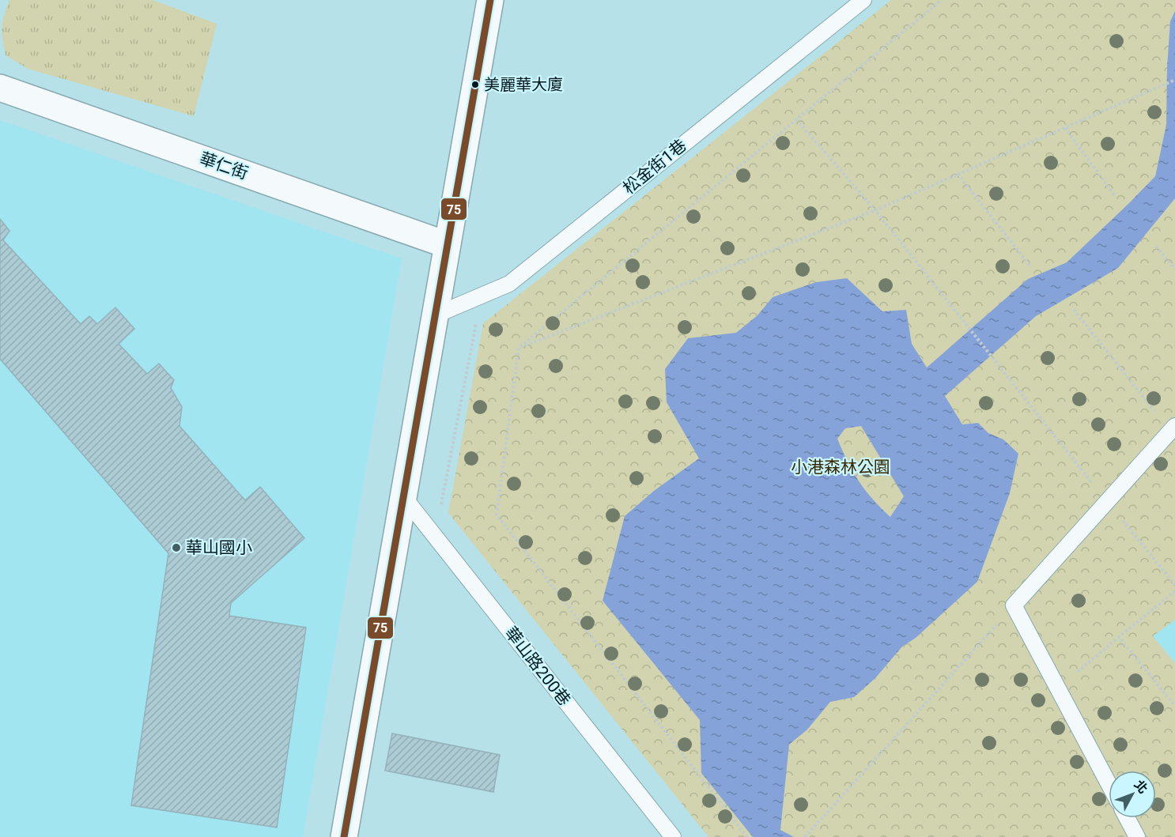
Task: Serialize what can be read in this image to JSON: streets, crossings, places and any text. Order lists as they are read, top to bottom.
{
  "streets": {
    "street": ["華仁街"],
    "lane": ["松金街1巷", "華山路200巷"]
  },
  "parks": ["小港森林公園"],
  "places": ["美麗華大廈", "華山國小"],
  "lines": ["transit line 75"],
  "north": "top right"
}
